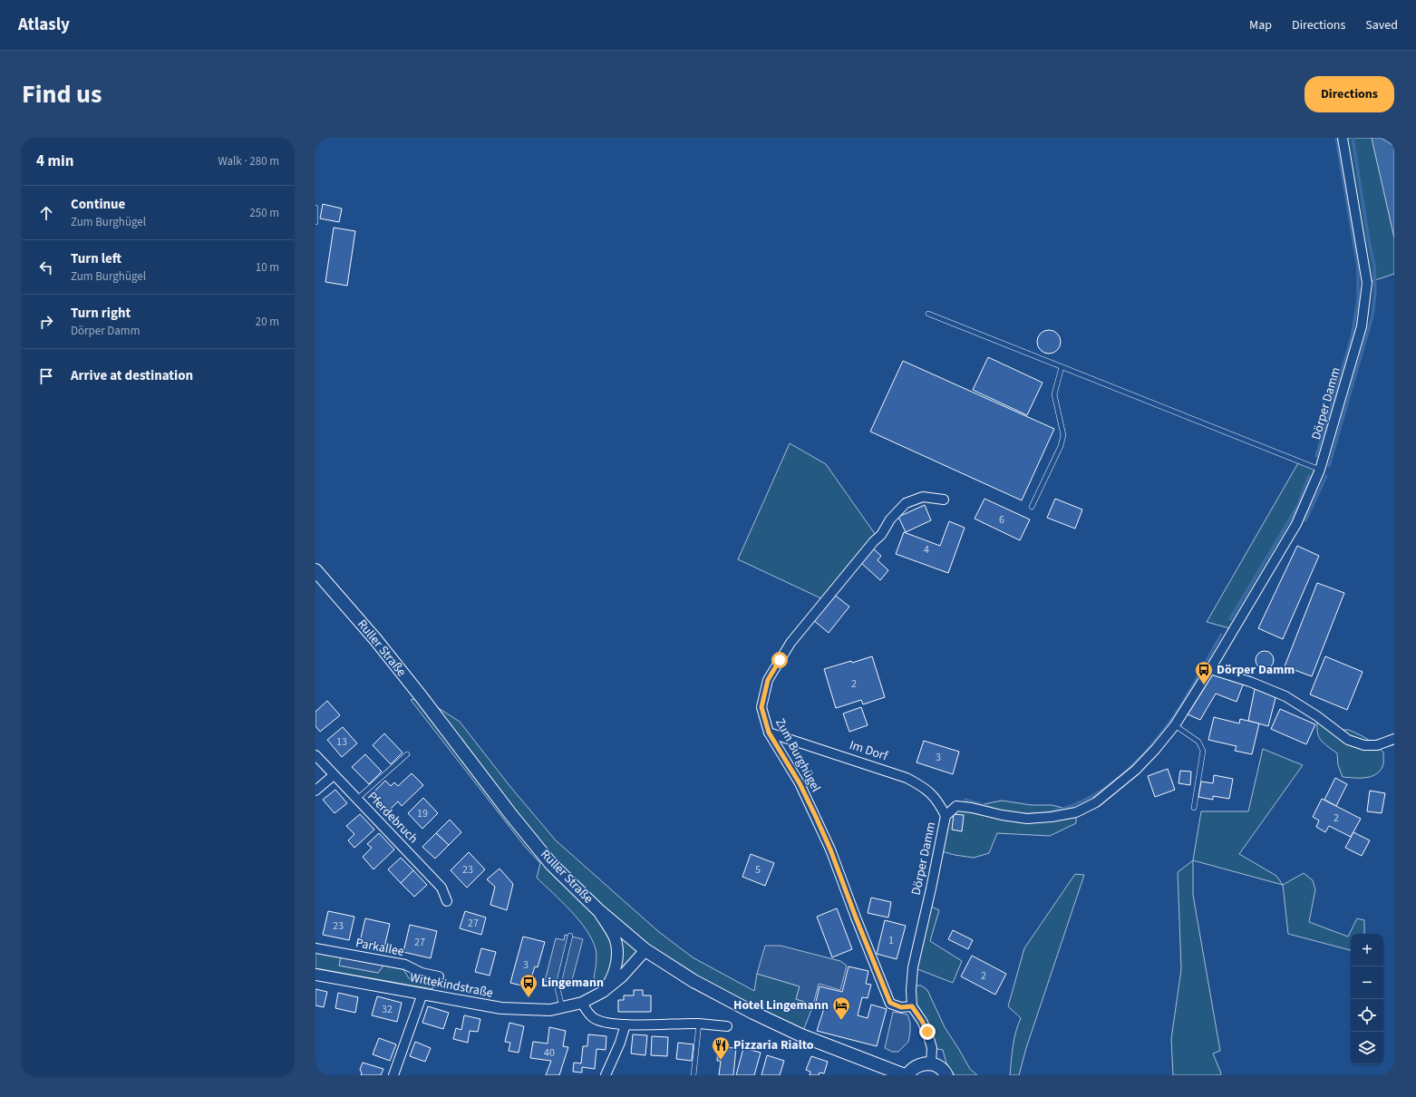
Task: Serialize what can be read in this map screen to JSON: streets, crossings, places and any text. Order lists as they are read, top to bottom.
{
  "streets": {
    "main road": ["Ruller Straße"],
    "street": [
      "Dörper Damm",
      "Im Dorf",
      "Zum Burghügel",
      "Pferdebruch",
      "Parkallee",
      "Wittekindstraße"
    ]
  },
  "crossings": [
    ["Dörper Damm", "Im Dorf"],
    ["Dörper Damm", "Zum Burghügel"],
    ["Ruller Straße", "Wittekindstraße"],
    ["Im Dorf", "Zum Burghügel"]
  ],
  "places": {
    "bus stop": ["Dörper Damm", "Lingemann"],
    "hotel": ["Hotel Lingemann"],
    "restaurant": ["Pizzaria Rialto"]
  },
  "house_numbers": [
    "6",
    "4",
    "2",
    "13",
    "3",
    "19",
    "2",
    "23",
    "5",
    "27",
    "23",
    "1",
    "27",
    "3",
    "2",
    "32",
    "40"
  ],
  "page": {
    "header": "Atlasly",
    "nav": ["Map", "Directions", "Saved"],
    "title": "Find us",
    "buttons": "Directions",
    "heading": ["4 min", "Walk · 280 m"],
    "list": [
      ["Continue", "Zum Burghügel", "250 m"],
      ["Turn left", "Zum Burghügel", "10 m"],
      ["Turn right", "Dörper Damm", "20 m"],
      "Arrive at destination"
    ],
    "map_buttons": ["+", "−"]
  }
}
